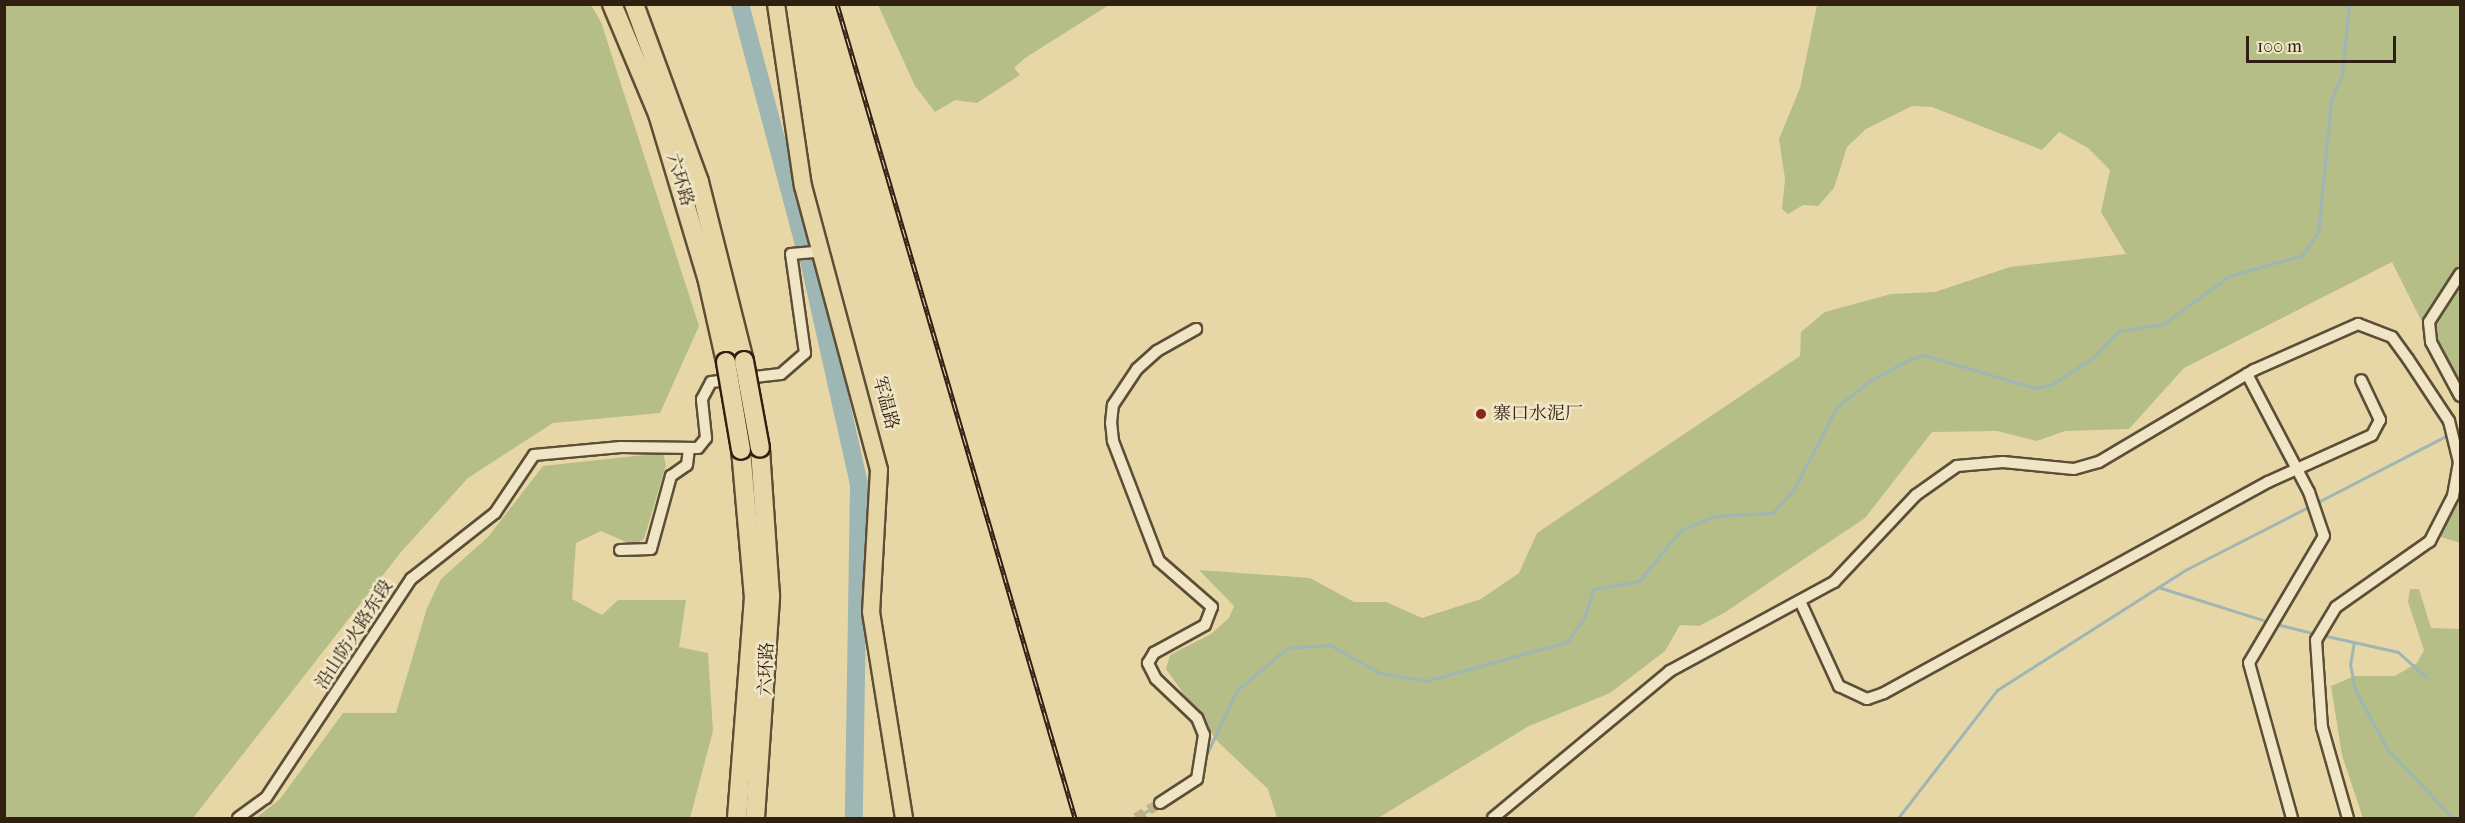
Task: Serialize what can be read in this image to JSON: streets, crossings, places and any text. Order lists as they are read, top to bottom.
{
  "streets": {
    "highway": ["六环路"],
    "main road": ["军温路"],
    "street": ["沿山防火路东段"]
  },
  "places": ["寨口水泥厂"],
  "scale_bar": "100 m"
}
